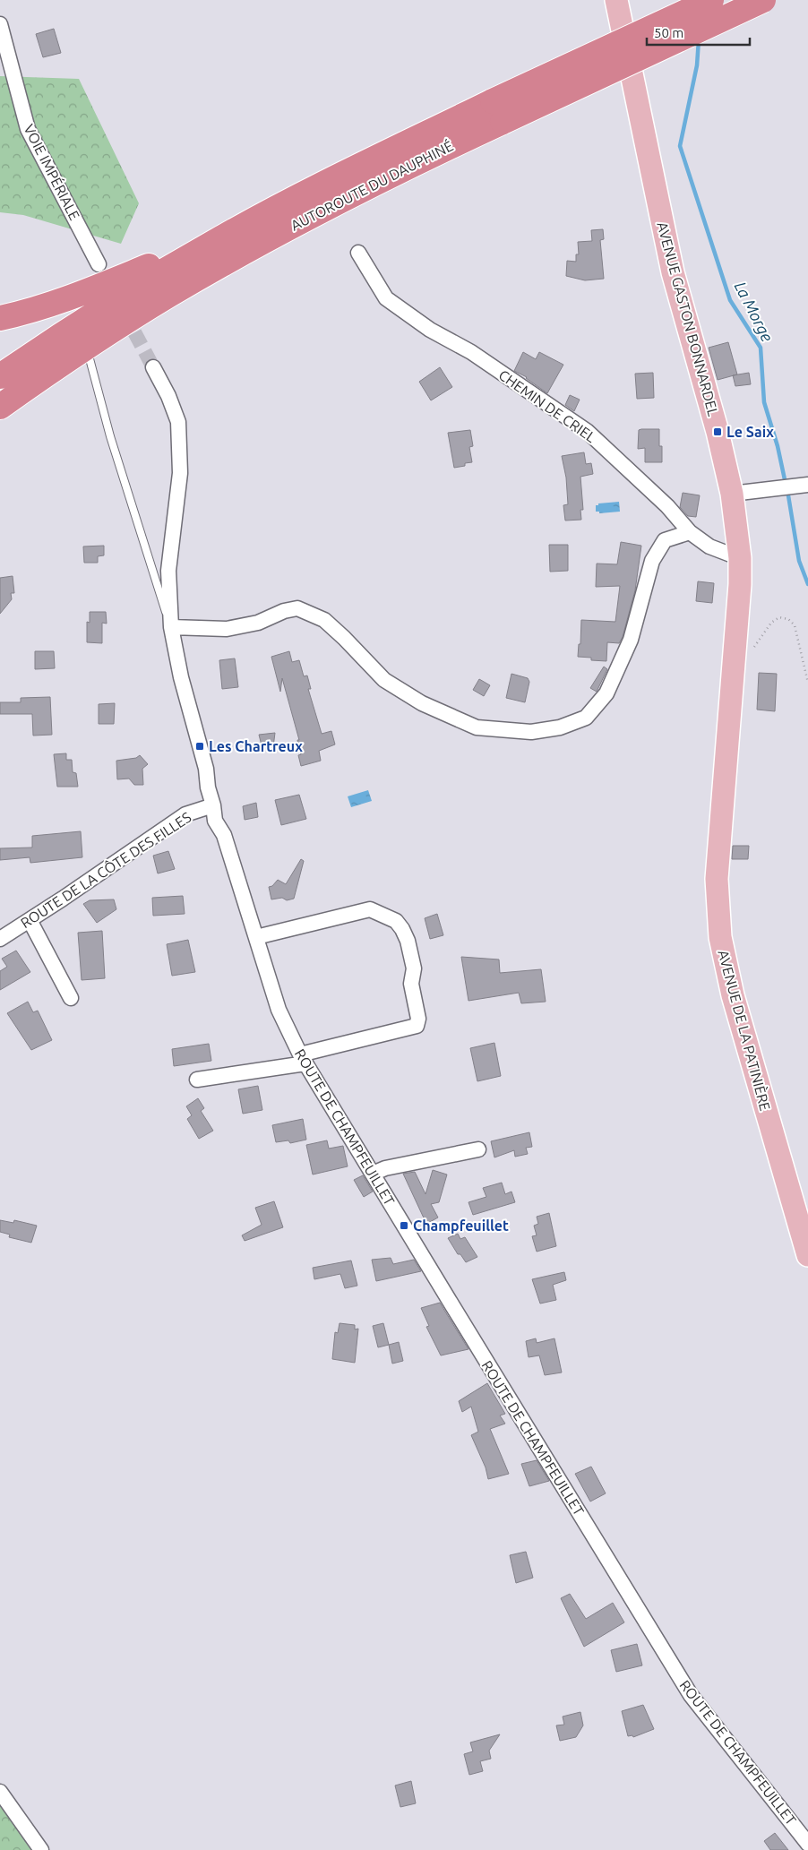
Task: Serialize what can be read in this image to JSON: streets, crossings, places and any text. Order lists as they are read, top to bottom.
{
  "streets": {
    "highway": ["AUTOROUTE DU DAUPHINÉ"],
    "main road": ["AVENUE GASTON BONNARDEL", "AVENUE DE LA PATINIÈRE"],
    "street": [
      "VOIE IMPÉRIALE",
      "CHEMIN DE CRIEL",
      "ROUTE DE LA CÔTE DES FILLES",
      "ROUTE DE CHAMPFEUILLET"
    ]
  },
  "crossings": [
    ["AVENUE GASTON BONNARDEL", "CHEMIN DE CRIEL"],
    ["AVENUE GASTON BONNARDEL", "AVENUE DE LA PATINIÈRE"],
    ["ROUTE DE LA CÔTE DES FILLES", "ROUTE DE CHAMPFEUILLET"]
  ],
  "water": ["La Morge"],
  "places": {
    "transit": ["Le Saix", "Les Chartreux", "Champfeuillet"]
  },
  "scale_bar": "50 m"
}
